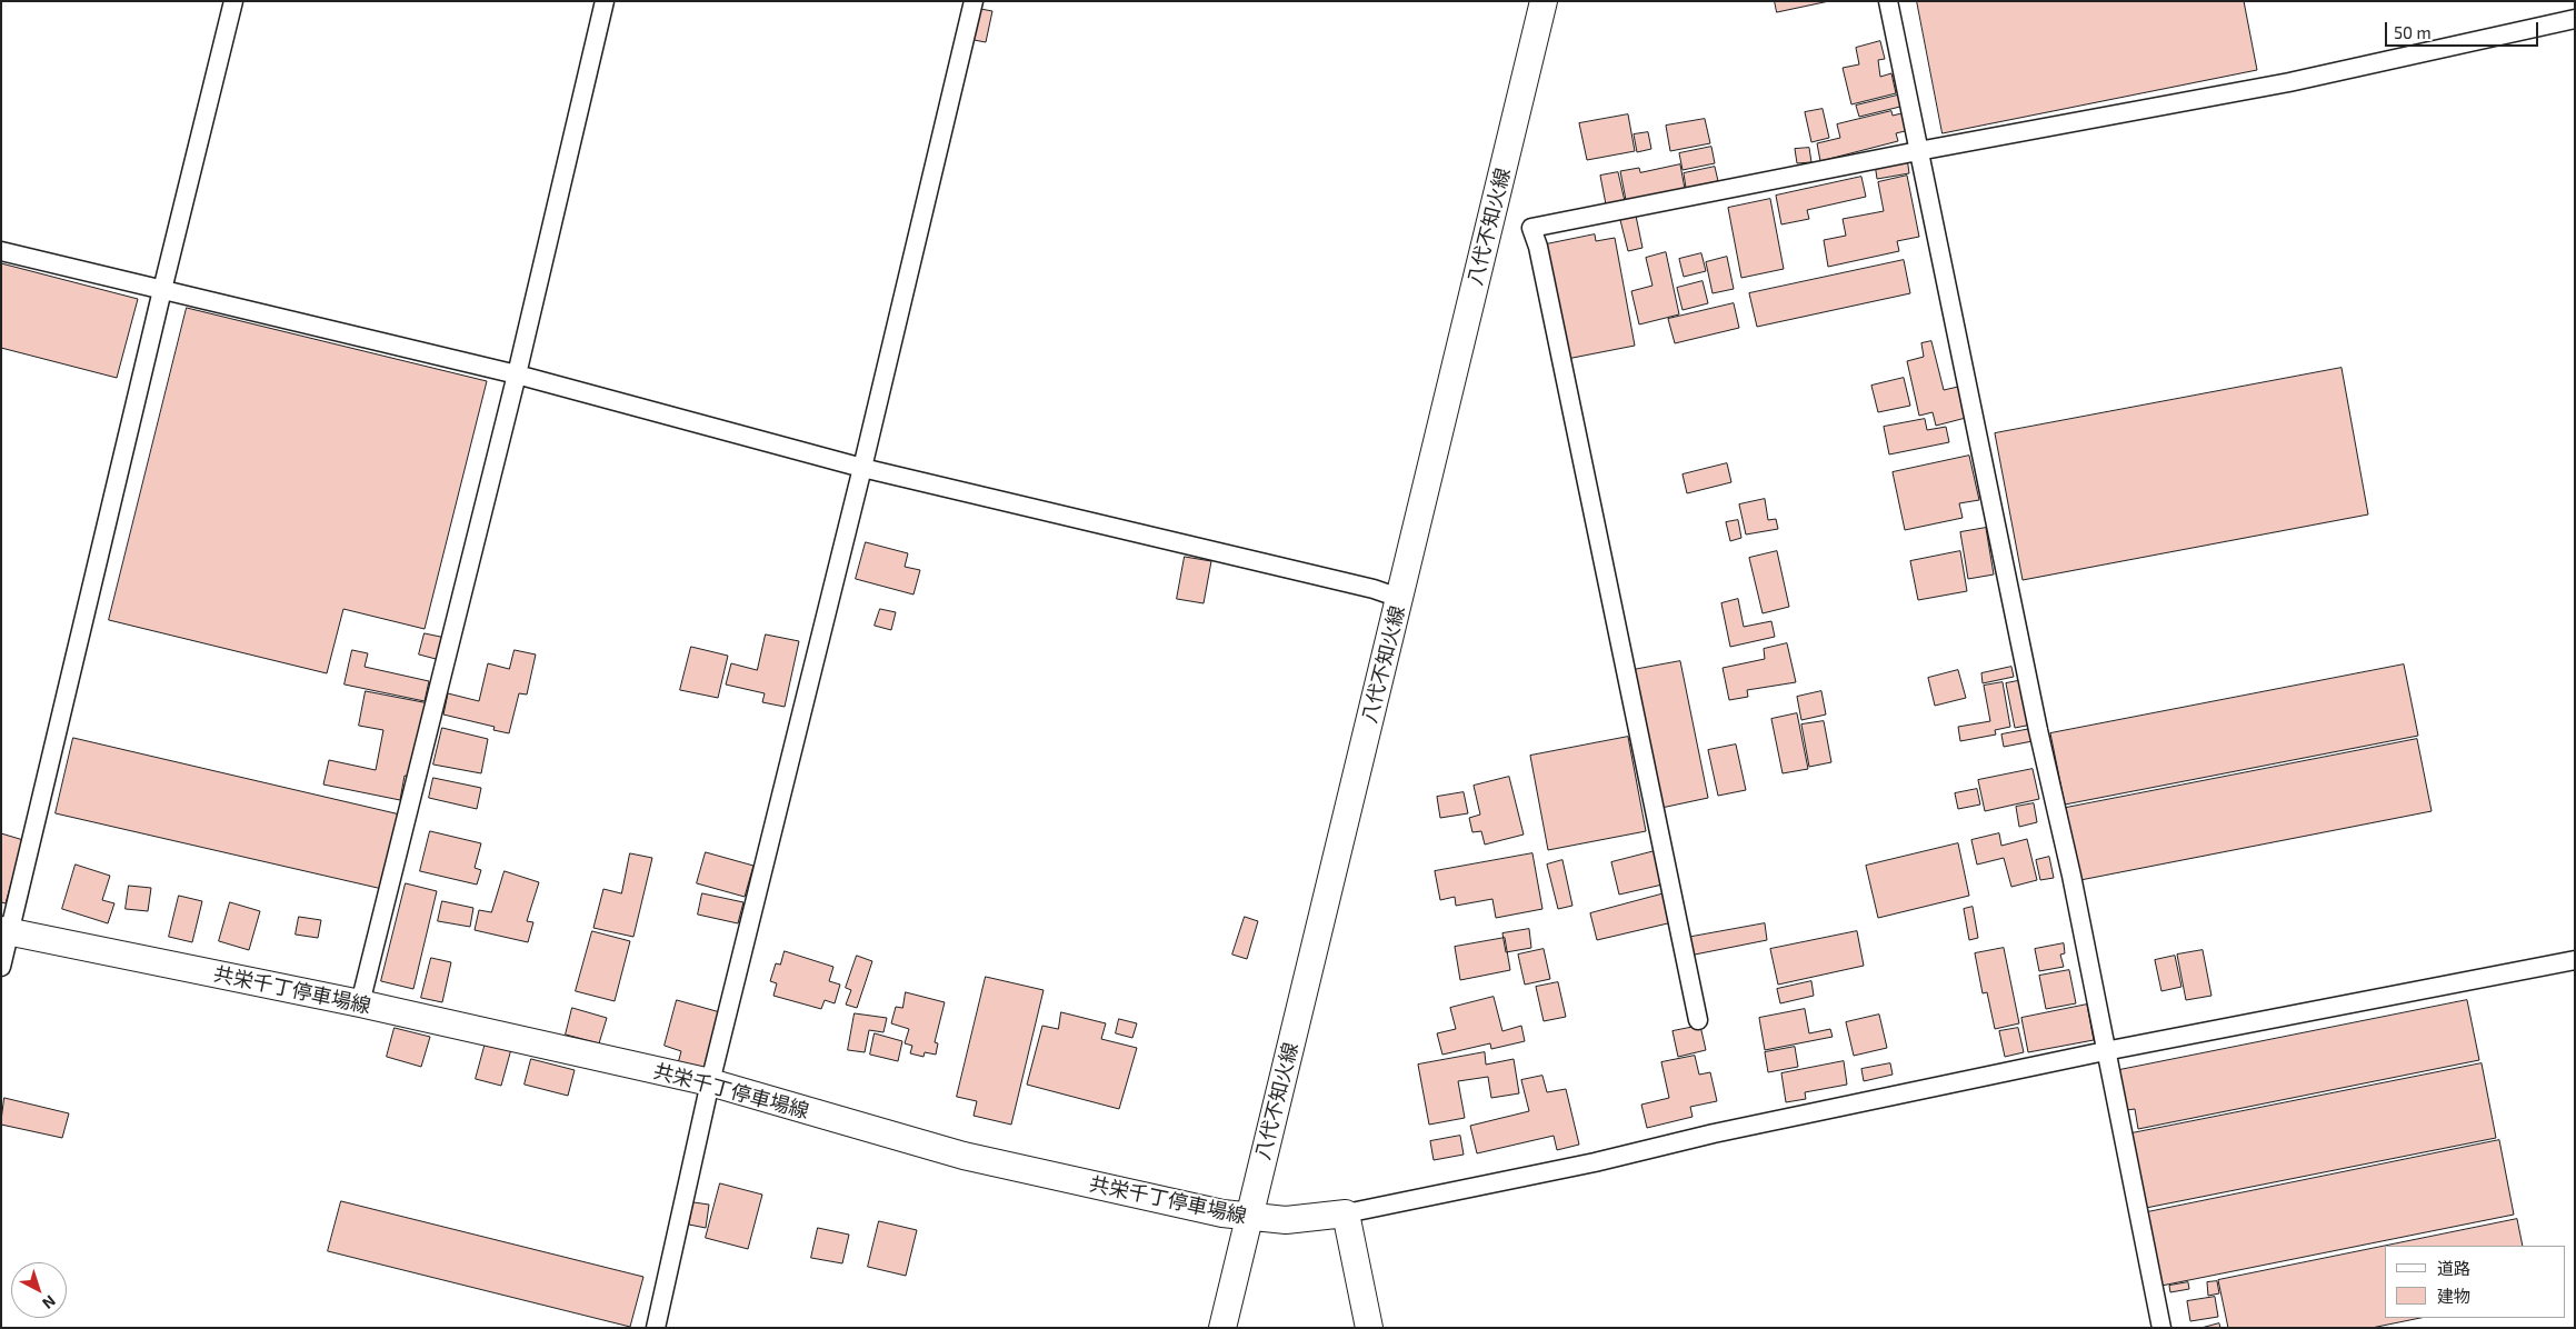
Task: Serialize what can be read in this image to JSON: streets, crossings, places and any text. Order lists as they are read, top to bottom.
{
  "streets": {
    "main road": ["八代不知火線", "共栄千丁停車場線"]
  },
  "crossings": [
    ["八代不知火線", "共栄千丁停車場線"]
  ],
  "legend": ["道路", "建物"],
  "scale_bar": "50 m",
  "north": "bottom right"
}
